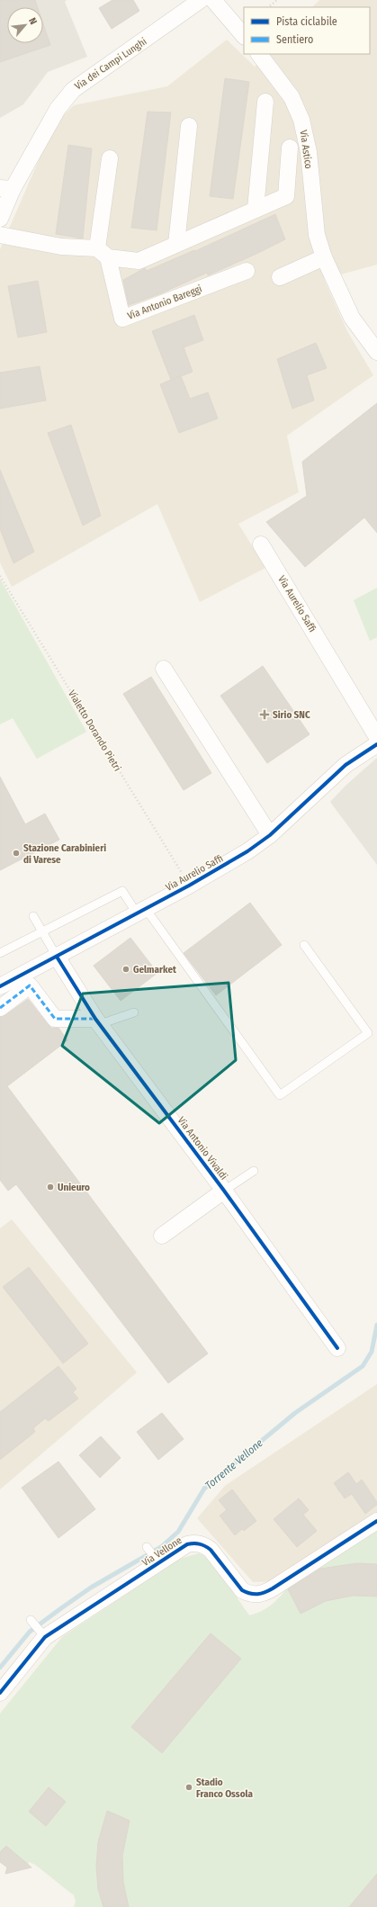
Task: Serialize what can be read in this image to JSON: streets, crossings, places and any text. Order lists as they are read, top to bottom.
{
  "streets": {
    "street": [
      "Via dei Campi Lunghi",
      "Via Astico",
      "Via Antonio Bareggi",
      "Via Aurelio Saffi",
      "Via Antonio Vivaldi",
      "Via Vellone"
    ],
    "path": ["Vialetto Dorando Pietri"]
  },
  "crossings": [
    ["Via Aurelio Saffi", "Vialetto Dorando Pietri"],
    ["Via Aurelio Saffi", "Via Antonio Vivaldi"]
  ],
  "water": ["Torrente Vellone"],
  "places": {
    "health": ["Sirio SNC"],
    "other": [
      "Stazione Carabinieri di Varese",
      "Gelmarket",
      "Unieuro",
      "Stadio Franco Ossola"
    ]
  },
  "legend": ["Pista ciclabile", "Sentiero"],
  "north": "top right"
}
